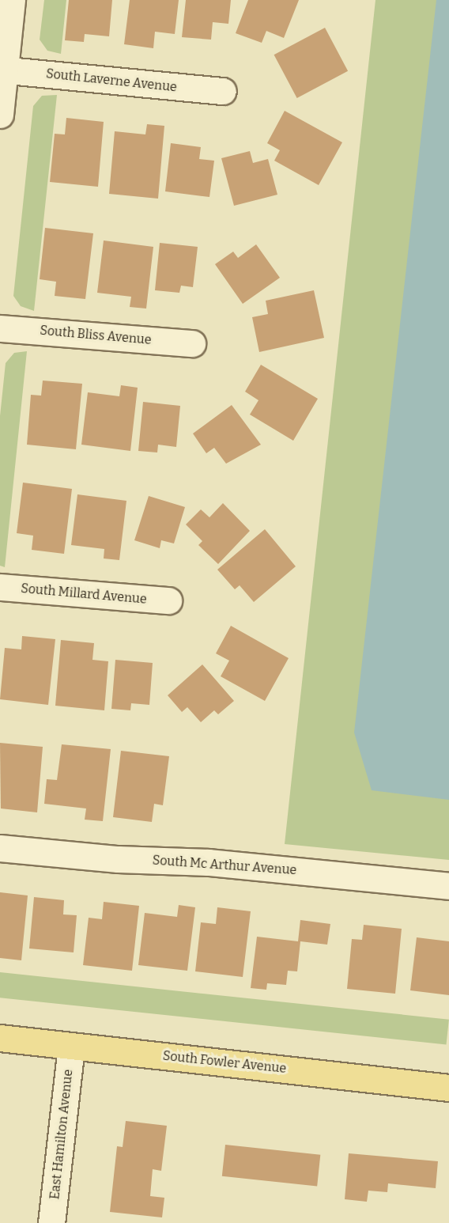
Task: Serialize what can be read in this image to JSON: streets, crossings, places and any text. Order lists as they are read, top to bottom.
{
  "streets": {
    "main road": ["South Fowler Avenue"],
    "street": [
      "South Laverne Avenue",
      "South Bliss Avenue",
      "South Millard Avenue",
      "South Mc Arthur Avenue",
      "East Hamilton Avenue"
    ]
  },
  "crossings": [
    ["South Fowler Avenue", "East Hamilton Avenue"]
  ]
}
